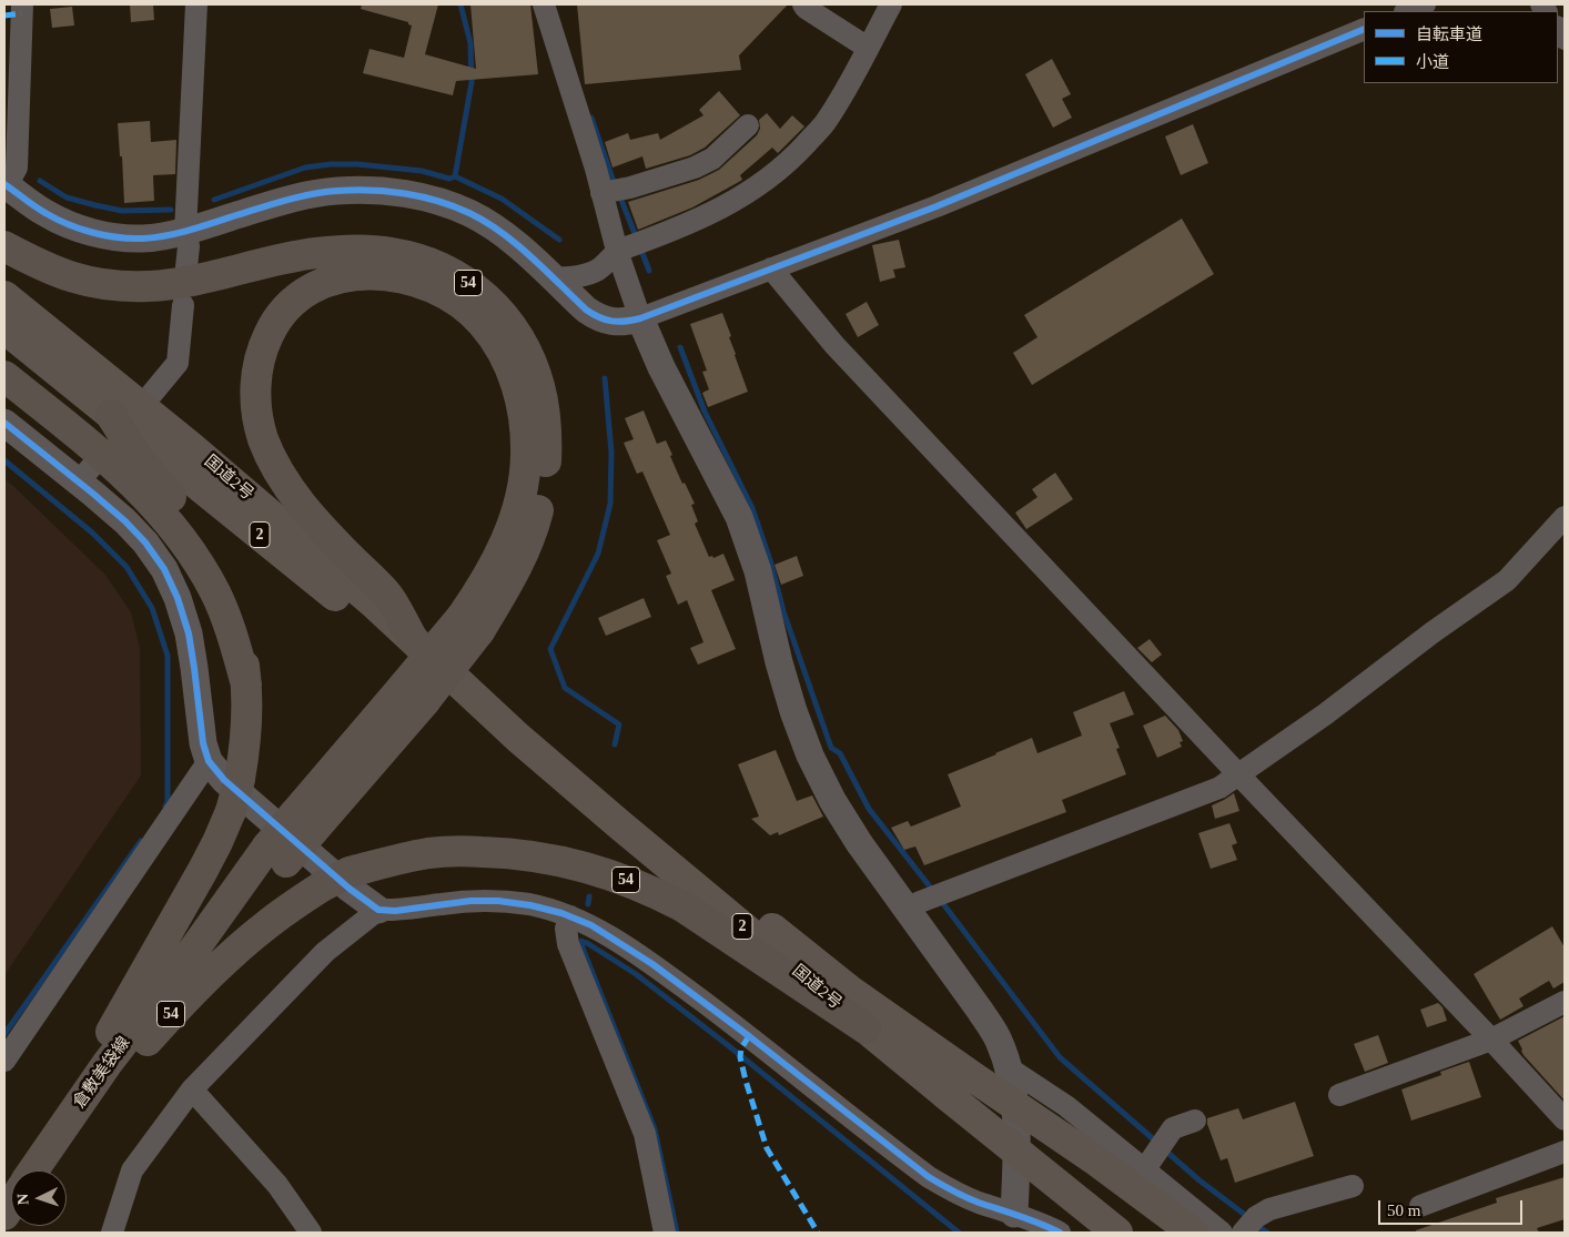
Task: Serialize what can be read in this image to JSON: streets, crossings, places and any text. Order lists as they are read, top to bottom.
{
  "streets": {
    "highway": [
      "54",
      "国道2号",
      "2",
      "倉敷美袋線"
    ]
  },
  "crossings": [
    ["54", "国道2号"],
    ["54", "倉敷美袋線"]
  ],
  "legend": ["自転車道", "小道"],
  "scale_bar": "50 m",
  "north": "left"
}
